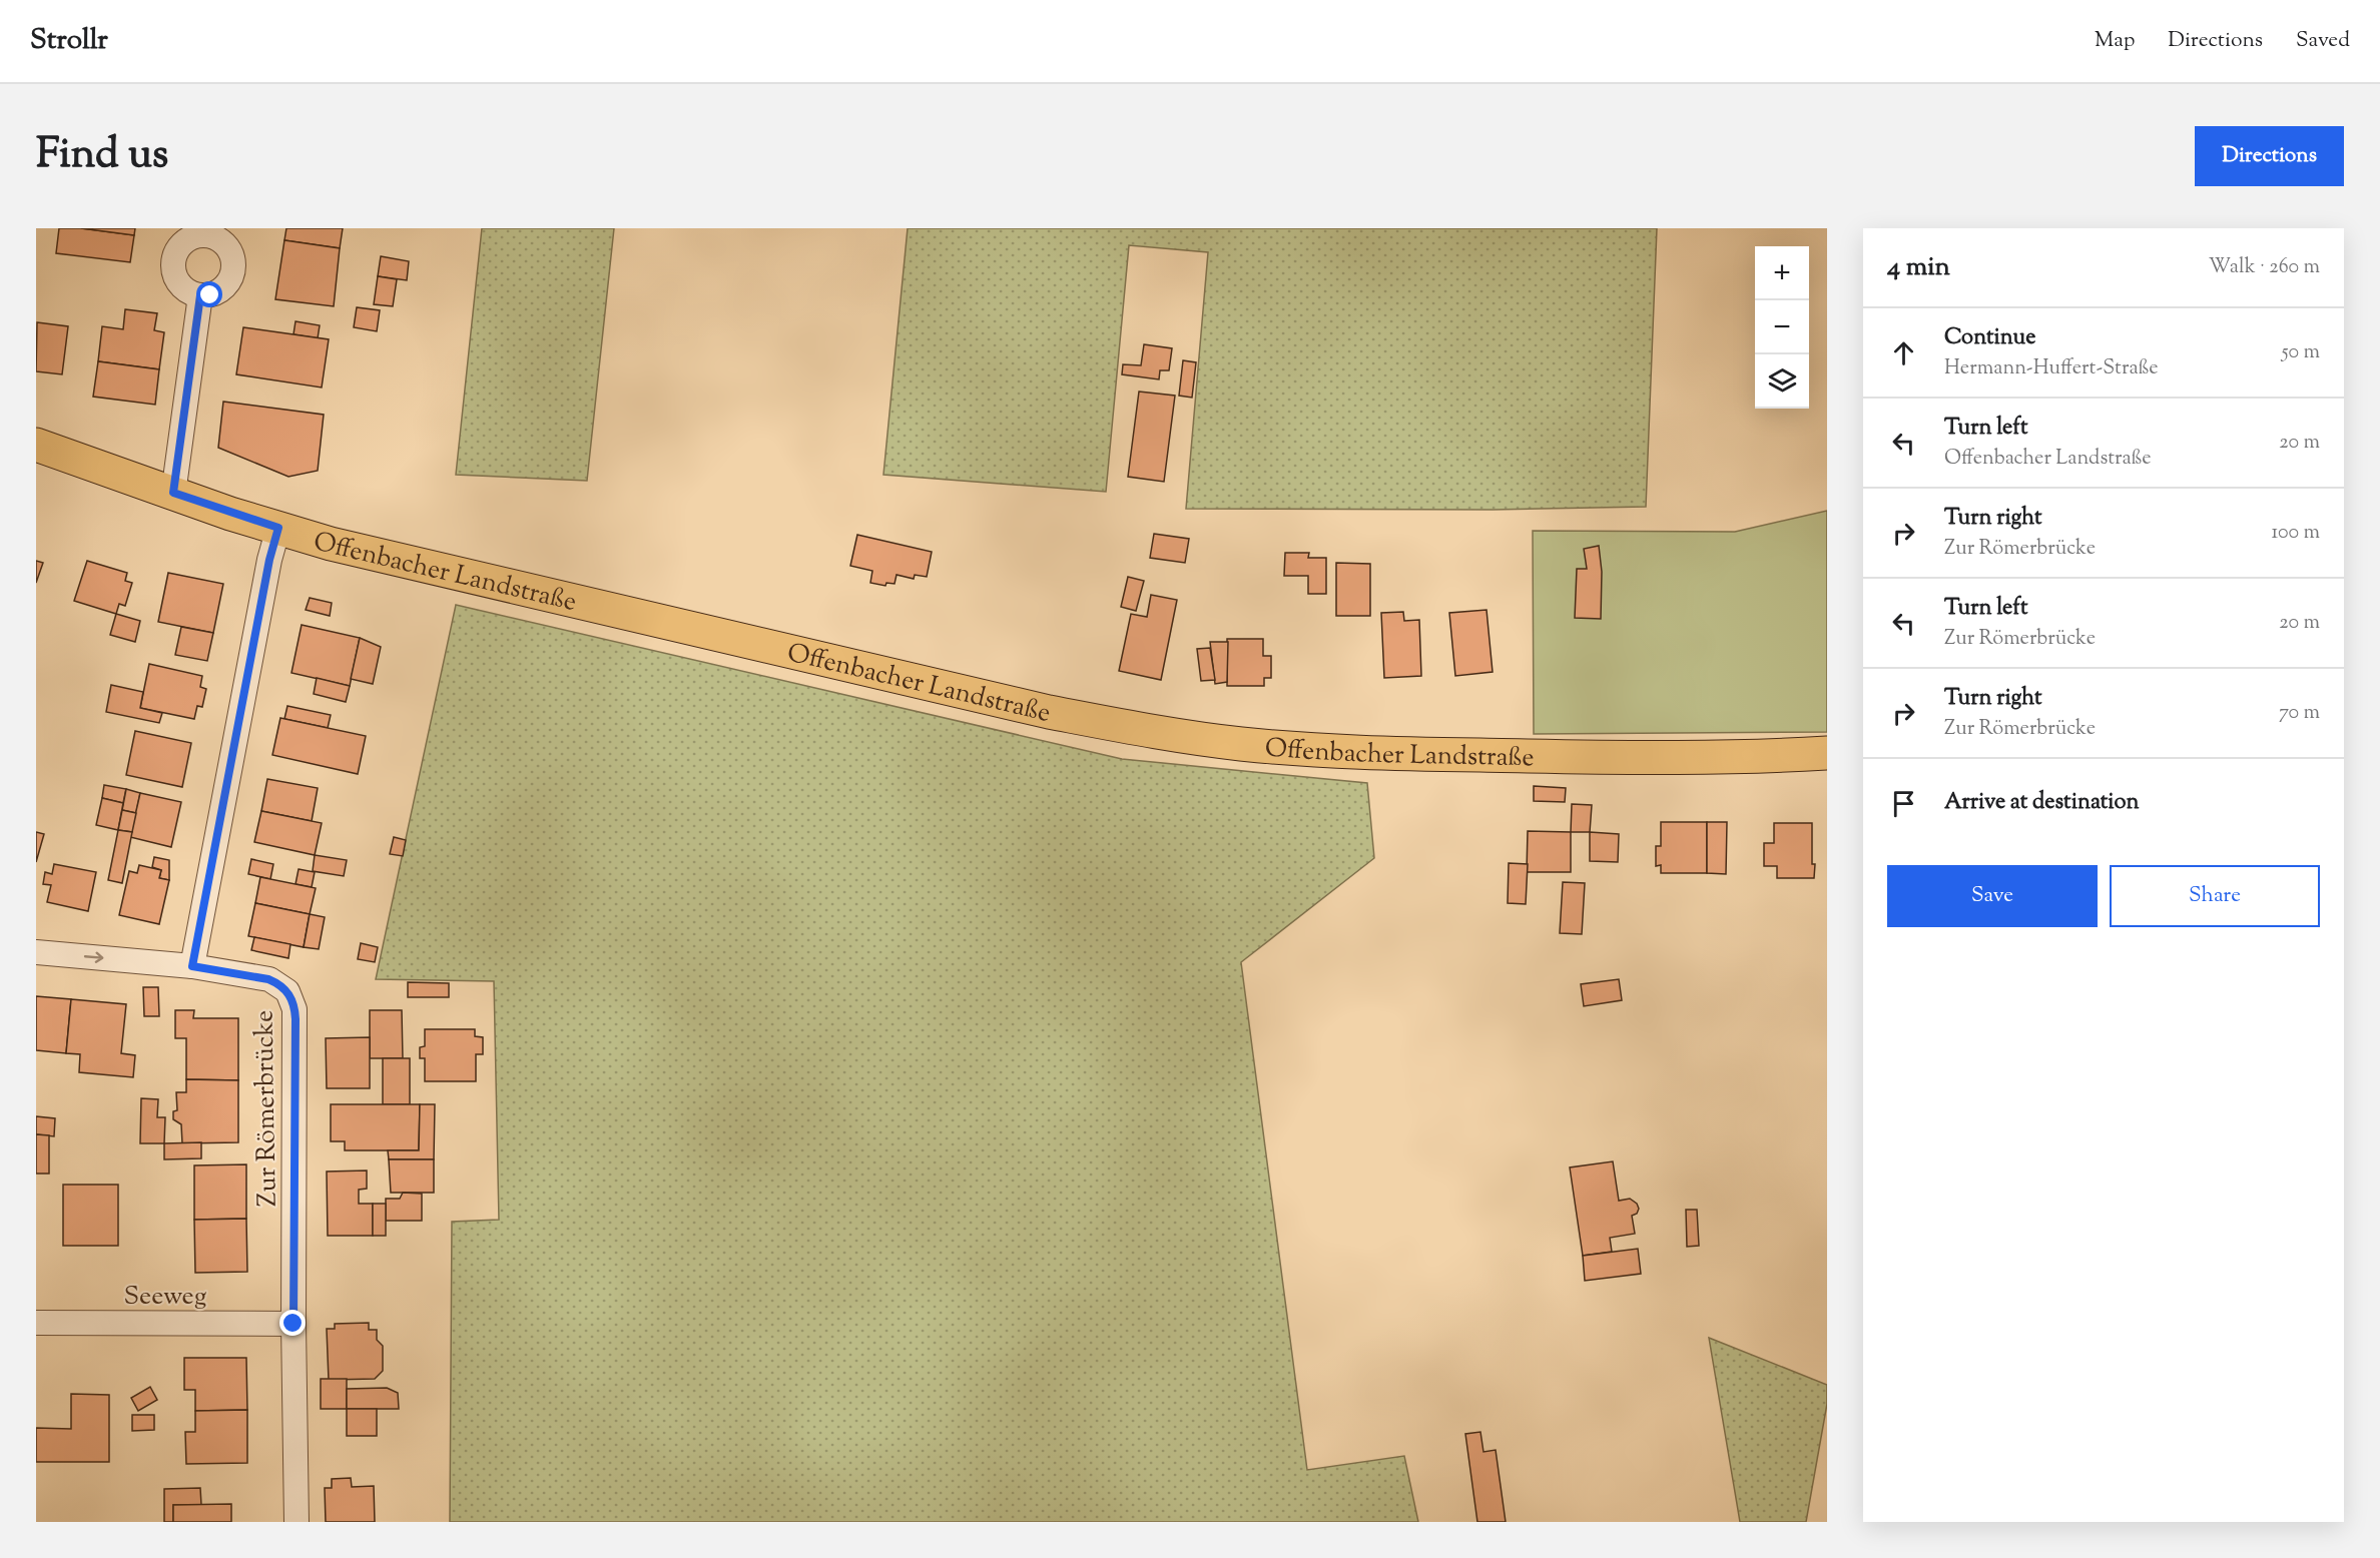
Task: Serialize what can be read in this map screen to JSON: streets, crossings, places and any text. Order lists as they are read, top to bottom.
{
  "streets": {
    "main road": ["Offenbacher Landstraße"],
    "street": ["Zur Römerbrücke", "Seeweg"]
  },
  "crossings": [
    ["Zur Römerbrücke", "Seeweg"]
  ],
  "page": {
    "header": "Strollr",
    "nav": ["Map", "Directions", "Saved"],
    "title": "Find us",
    "buttons": [
      "Directions",
      ["Save", "Share"]
    ],
    "heading": ["4 min", "Walk · 260 m"],
    "map_buttons": ["+", "−"],
    "list": [
      ["Continue", "Hermann-Huffert-Straße", "50 m"],
      ["Turn left", "Offenbacher Landstraße", "20 m"],
      ["Turn right", "Zur Römerbrücke", "100 m"],
      ["Turn left", "Zur Römerbrücke", "20 m"],
      ["Turn right", "Zur Römerbrücke", "70 m"],
      "Arrive at destination"
    ]
  }
}
